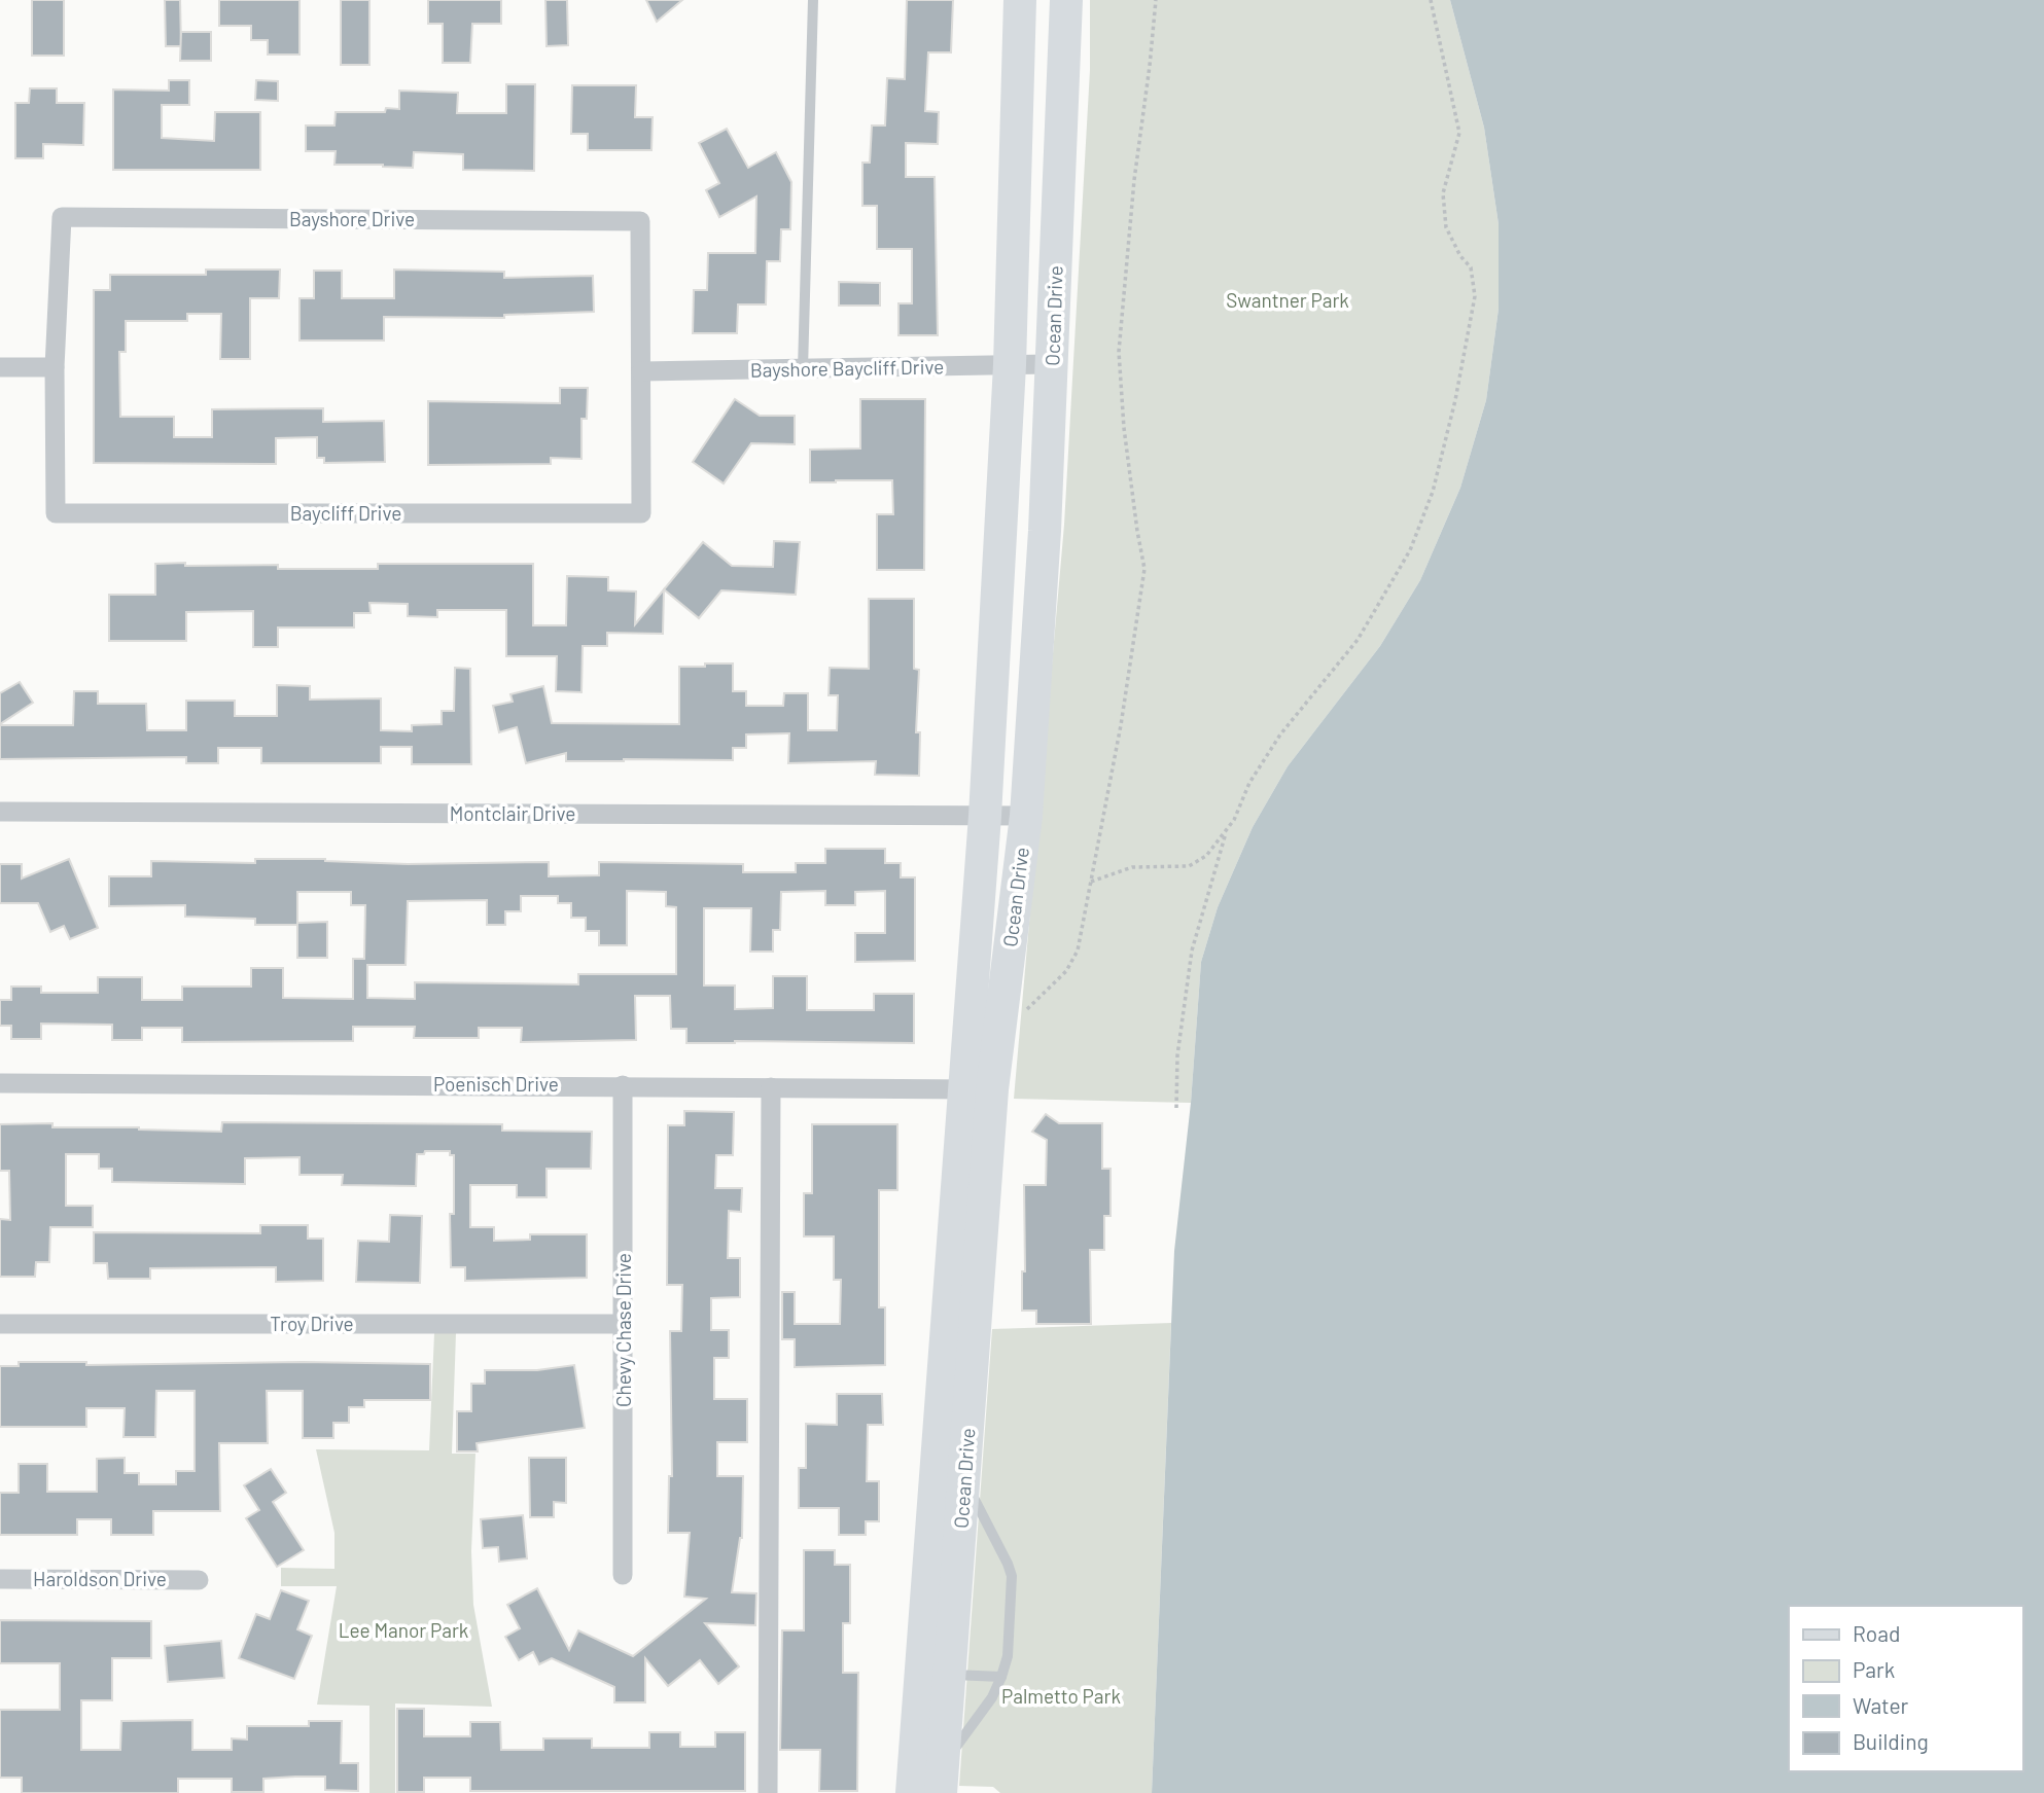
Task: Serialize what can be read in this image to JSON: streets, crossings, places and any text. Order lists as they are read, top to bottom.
{
  "streets": {
    "main road": ["Ocean Drive"],
    "street": [
      "Bayshore Drive",
      "Bayshore Baycliff Drive",
      "Baycliff Drive",
      "Montclair Drive",
      "Poenisch Drive",
      "Troy Drive",
      "Chevy Chase Drive",
      "Haroldson Drive"
    ]
  },
  "crossings": [
    ["Bayshore Drive", "Bayshore Baycliff Drive"],
    ["Bayshore Drive", "Baycliff Drive"],
    ["Ocean Drive", "Bayshore Baycliff Drive"],
    ["Ocean Drive", "Montclair Drive"],
    ["Ocean Drive", "Poenisch Drive"],
    ["Bayshore Baycliff Drive", "Baycliff Drive"],
    ["Poenisch Drive", "Chevy Chase Drive"],
    ["Troy Drive", "Chevy Chase Drive"]
  ],
  "parks": ["Swantner Park", "Lee Manor Park", "Palmetto Park"],
  "legend": [
    "Road",
    "Park",
    "Water",
    "Building"
  ]
}
